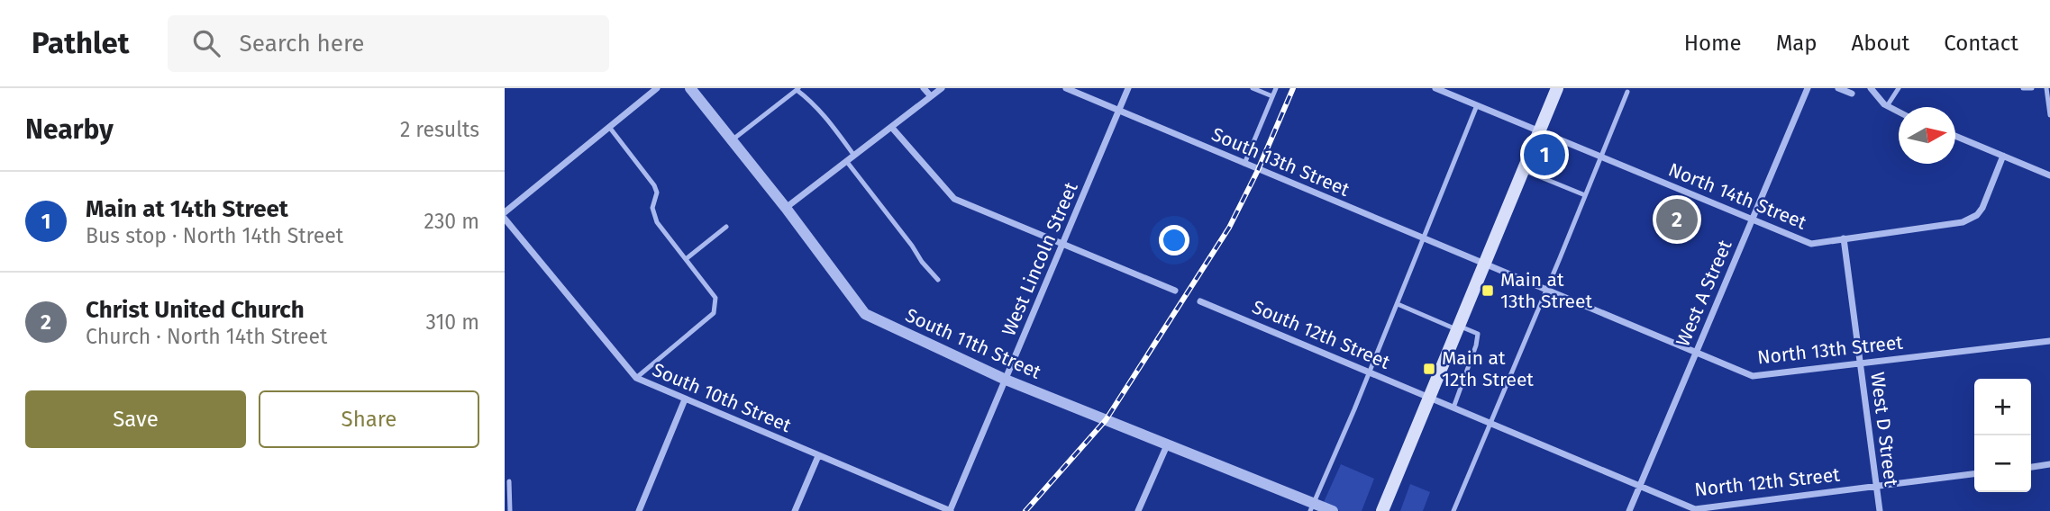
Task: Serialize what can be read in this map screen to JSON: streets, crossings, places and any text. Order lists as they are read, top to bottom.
{
  "streets": {
    "street": [
      "South 13th Street",
      "North 14th Street",
      "West Lincoln Street",
      "West A Street",
      "South 12th Street",
      "South 11th Street",
      "North 13th Street",
      "South 10th Street",
      "West D Street",
      "North 12th Street"
    ]
  },
  "crossings": [
    ["South 13th Street", "West Lincoln Street"],
    ["South 13th Street", "North 13th Street"],
    ["North 14th Street", "West A Street"],
    ["North 14th Street", "West D Street"],
    ["West Lincoln Street", "South 11th Street"],
    ["West Lincoln Street", "South 10th Street"],
    ["West A Street", "North 13th Street"],
    ["West A Street", "North 12th Street"],
    ["South 12th Street", "North 12th Street"],
    ["North 13th Street", "West D Street"],
    ["West D Street", "North 12th Street"]
  ],
  "places": {
    "transit": ["Main at 13th Street", "Main at 12th Street"]
  },
  "north": "right",
  "page": {
    "header": "Pathlet",
    "search": "Search here",
    "nav": [
      "Home",
      "Map",
      "About",
      "Contact"
    ],
    "heading": ["Nearby", "2 results"],
    "pins": ["1", "2"],
    "list": [
      {
        "mark": "1",
        "name": "Main at 14th Street",
        "note": "Bus stop · North 14th Street",
        "value": "230 m"
      },
      {
        "mark": "2",
        "name": "Christ United Church",
        "note": "Church · North 14th Street",
        "value": "310 m"
      }
    ],
    "buttons": ["Save", "Share"],
    "map_buttons": ["+", "−"]
  }
}
